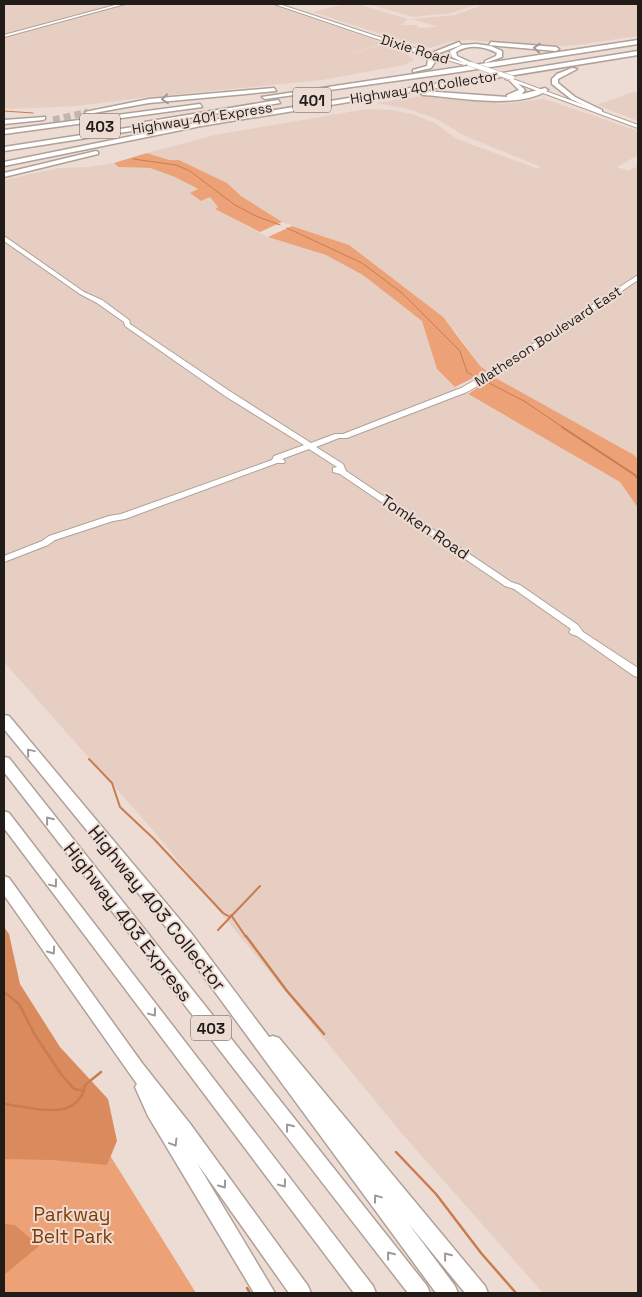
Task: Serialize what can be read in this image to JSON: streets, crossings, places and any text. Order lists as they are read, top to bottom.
{
  "streets": {
    "highway": [
      "Highway 401 Collector",
      "401",
      "Highway 401 Express",
      "403",
      "Highway 403 Collector",
      "Highway 403 Express"
    ],
    "main road": ["Dixie Road", "Matheson Boulevard East", "Tomken Road"]
  },
  "crossings": [
    ["Highway 401 Collector", "Highway 401 Express"],
    ["Highway 401 Express", "403"],
    ["Matheson Boulevard East", "Tomken Road"]
  ],
  "parks": ["Parkway Belt Park"]
}
